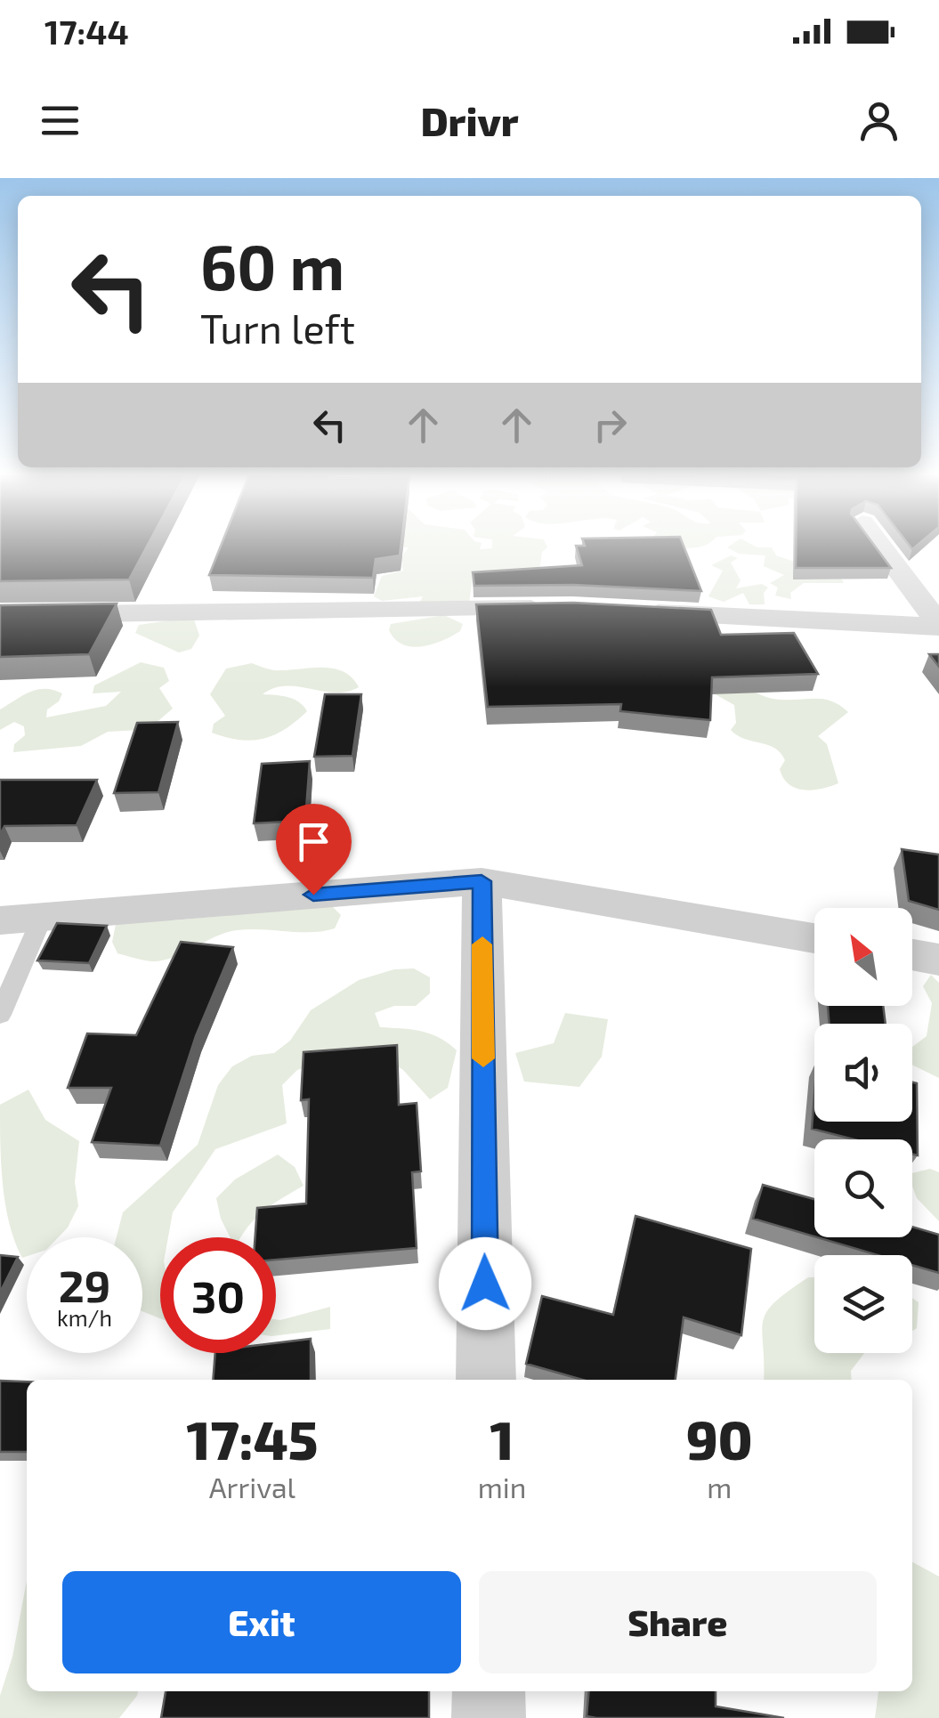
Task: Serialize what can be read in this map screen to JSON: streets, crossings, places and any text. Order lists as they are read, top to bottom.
{
  "north": "top left",
  "page": {
    "status": "17:44",
    "header": "Drivr",
    "turn": ["60 m", "Turn left"],
    "speed": "29 km/h",
    "limit": "30",
    "eta": [
      "17:45",
      "Arrival",
      "1",
      "min",
      "90",
      "m"
    ],
    "buttons": ["Exit", "Share"]
  }
}
